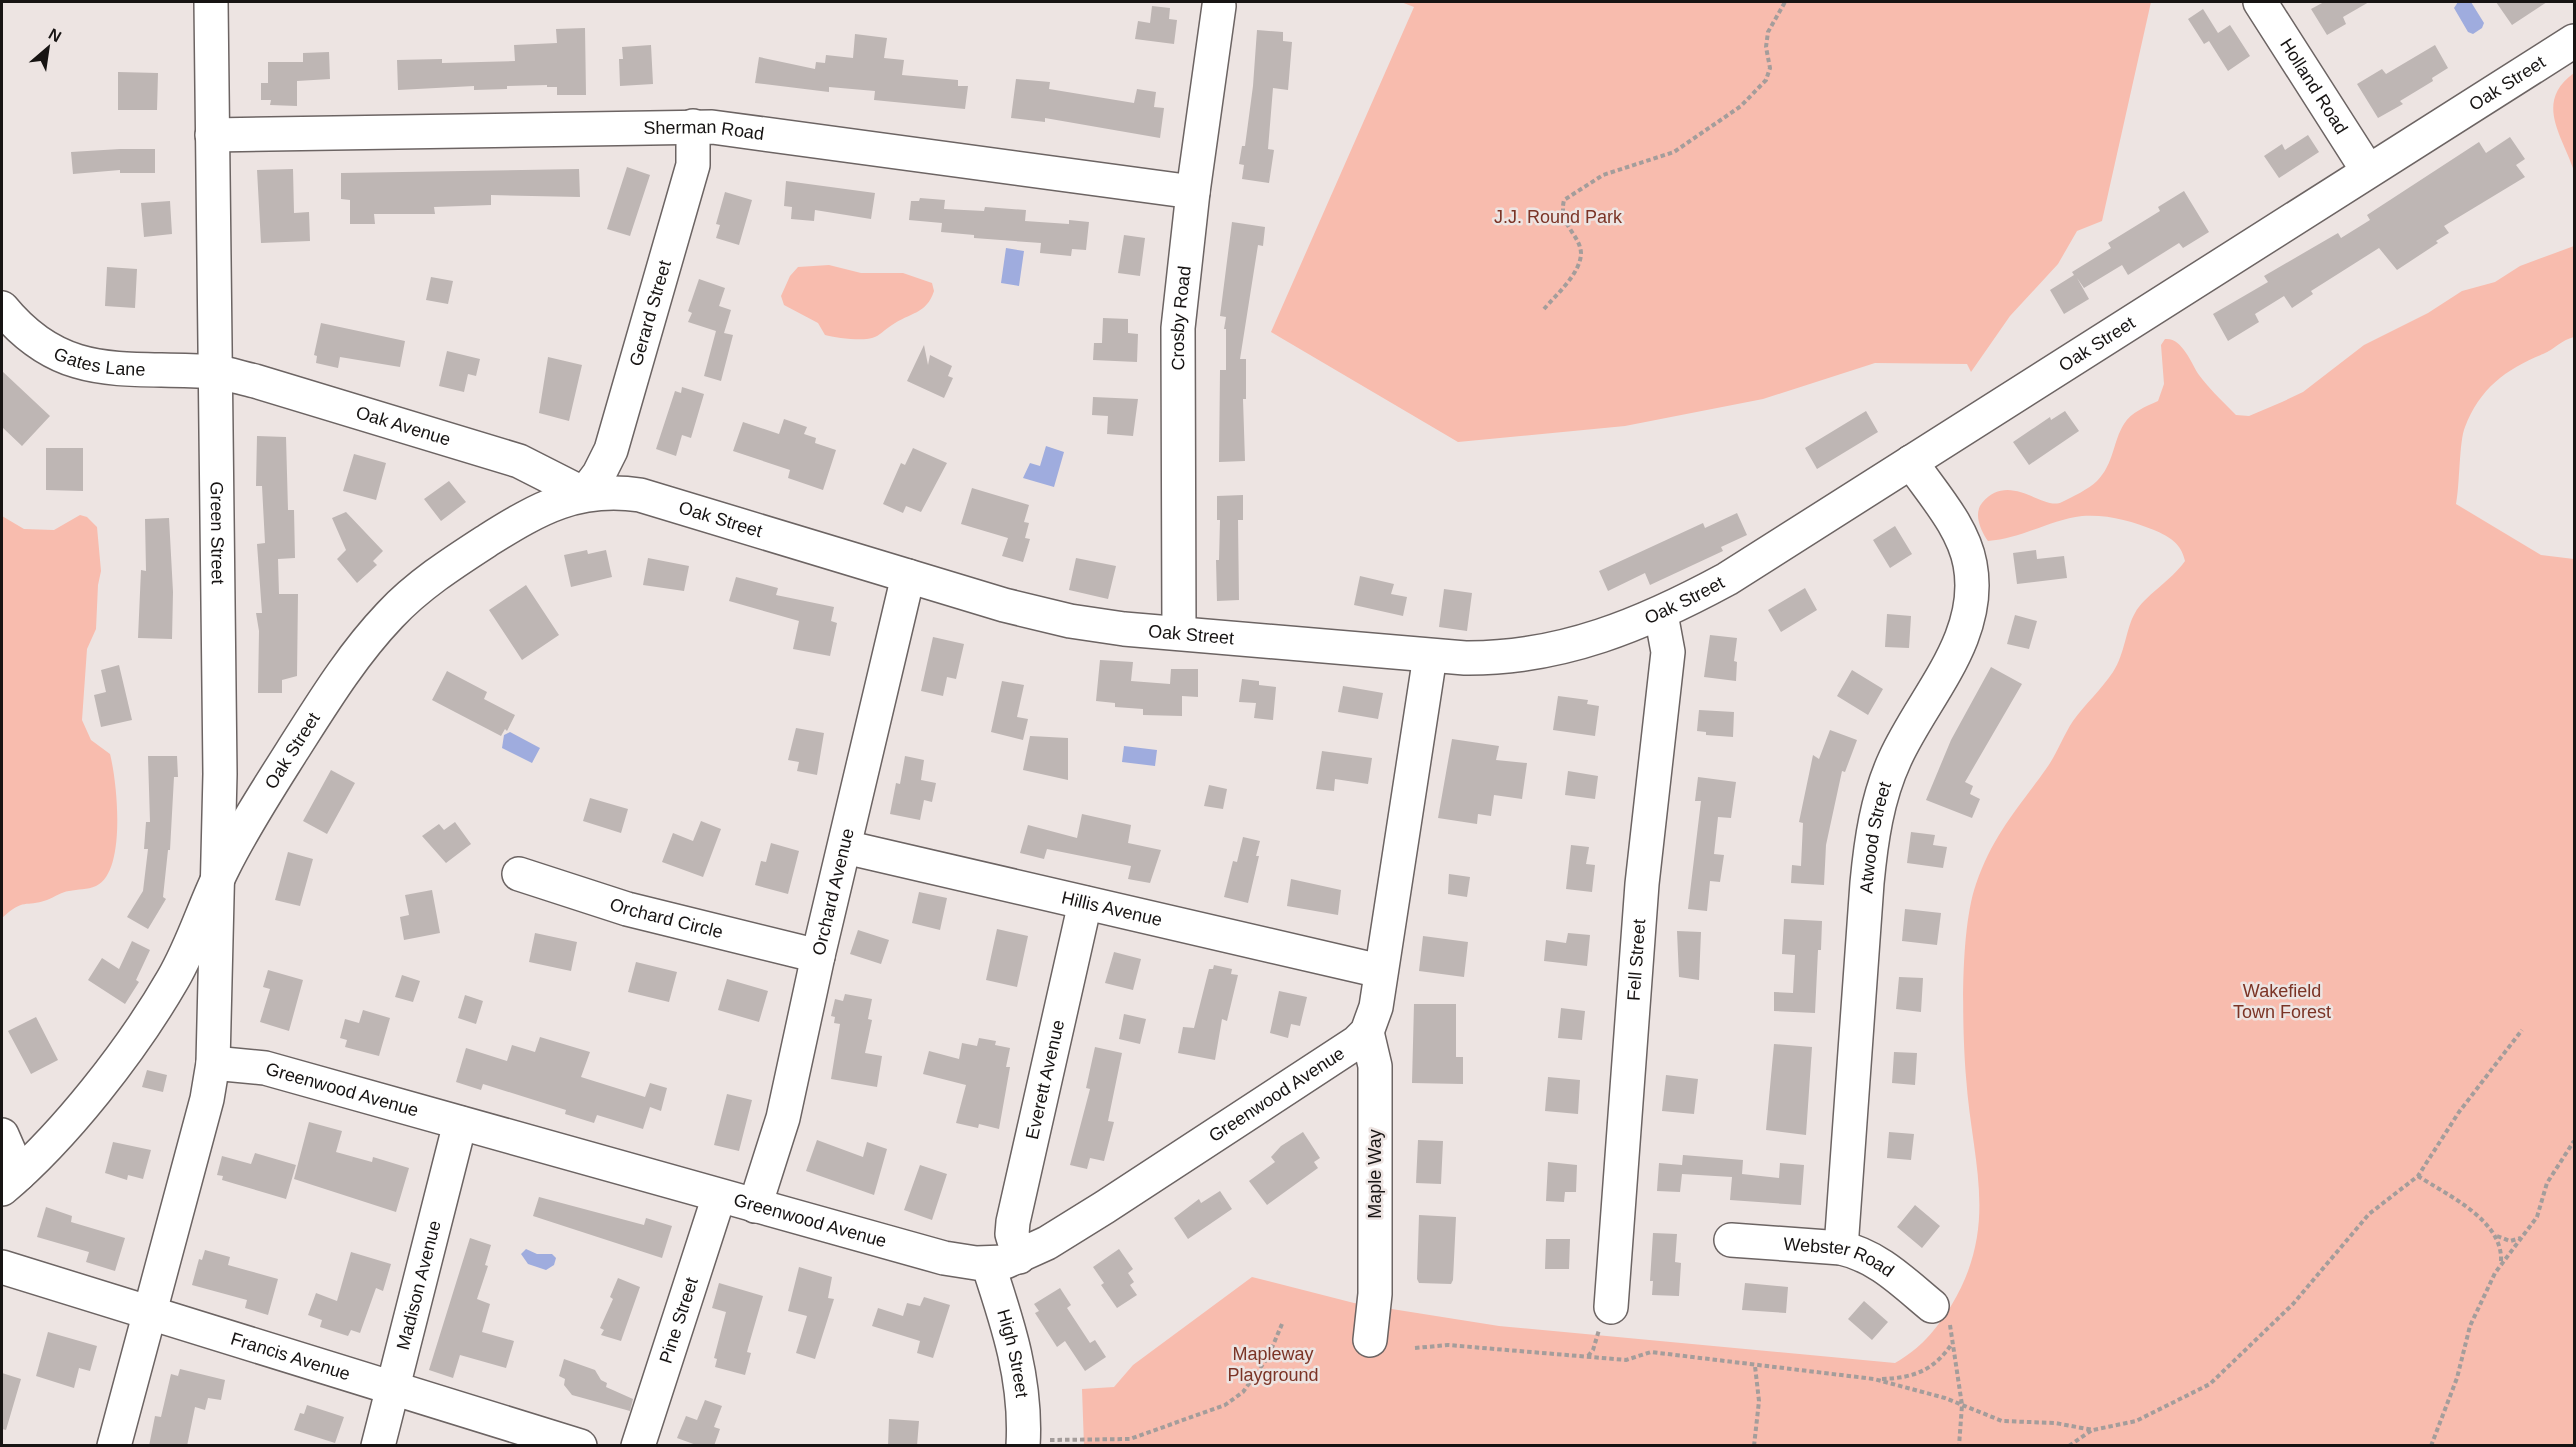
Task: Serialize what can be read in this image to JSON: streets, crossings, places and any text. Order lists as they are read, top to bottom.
{
  "streets": {
    "street": [
      "Oak Street",
      "Holland Road",
      "Sherman Road",
      "Gerard Street",
      "Crosby Road",
      "Gates Lane",
      "Oak Avenue",
      "Green Street",
      "Atwood Street",
      "Orchard Avenue",
      "Hillis Avenue",
      "Orchard Circle",
      "Fell Street",
      "Everett Avenue",
      "Greenwood Avenue",
      "Maple Way",
      "Webster Road",
      "Madison Avenue",
      "Pine Street",
      "High Street",
      "Francis Avenue"
    ]
  },
  "crossings": [
    ["Oak Street", "Holland Road"],
    ["Oak Street", "Gerard Street"],
    ["Oak Street", "Crosby Road"],
    ["Oak Street", "Oak Avenue"],
    ["Oak Street", "Green Street"],
    ["Oak Street", "Atwood Street"],
    ["Oak Street", "Orchard Avenue"],
    ["Oak Street", "Fell Street"],
    ["Sherman Road", "Gerard Street"],
    ["Sherman Road", "Crosby Road"],
    ["Sherman Road", "Green Street"],
    ["Gerard Street", "Oak Avenue"],
    ["Gates Lane", "Oak Avenue"],
    ["Gates Lane", "Green Street"],
    ["Oak Avenue", "Green Street"],
    ["Green Street", "Greenwood Avenue"],
    ["Atwood Street", "Webster Road"],
    ["Orchard Avenue", "Hillis Avenue"],
    ["Orchard Avenue", "Orchard Circle"],
    ["Orchard Avenue", "Greenwood Avenue"],
    ["Hillis Avenue", "Everett Avenue"],
    ["Everett Avenue", "Greenwood Avenue"],
    ["Everett Avenue", "High Street"],
    ["Greenwood Avenue", "Maple Way"],
    ["Greenwood Avenue", "Madison Avenue"],
    ["Greenwood Avenue", "Pine Street"],
    ["Greenwood Avenue", "High Street"],
    ["Madison Avenue", "Francis Avenue"]
  ],
  "parks": ["J.J. Round Park", "Wakefield Town Forest", "Mapleway Playground"],
  "north": "top right"
}
